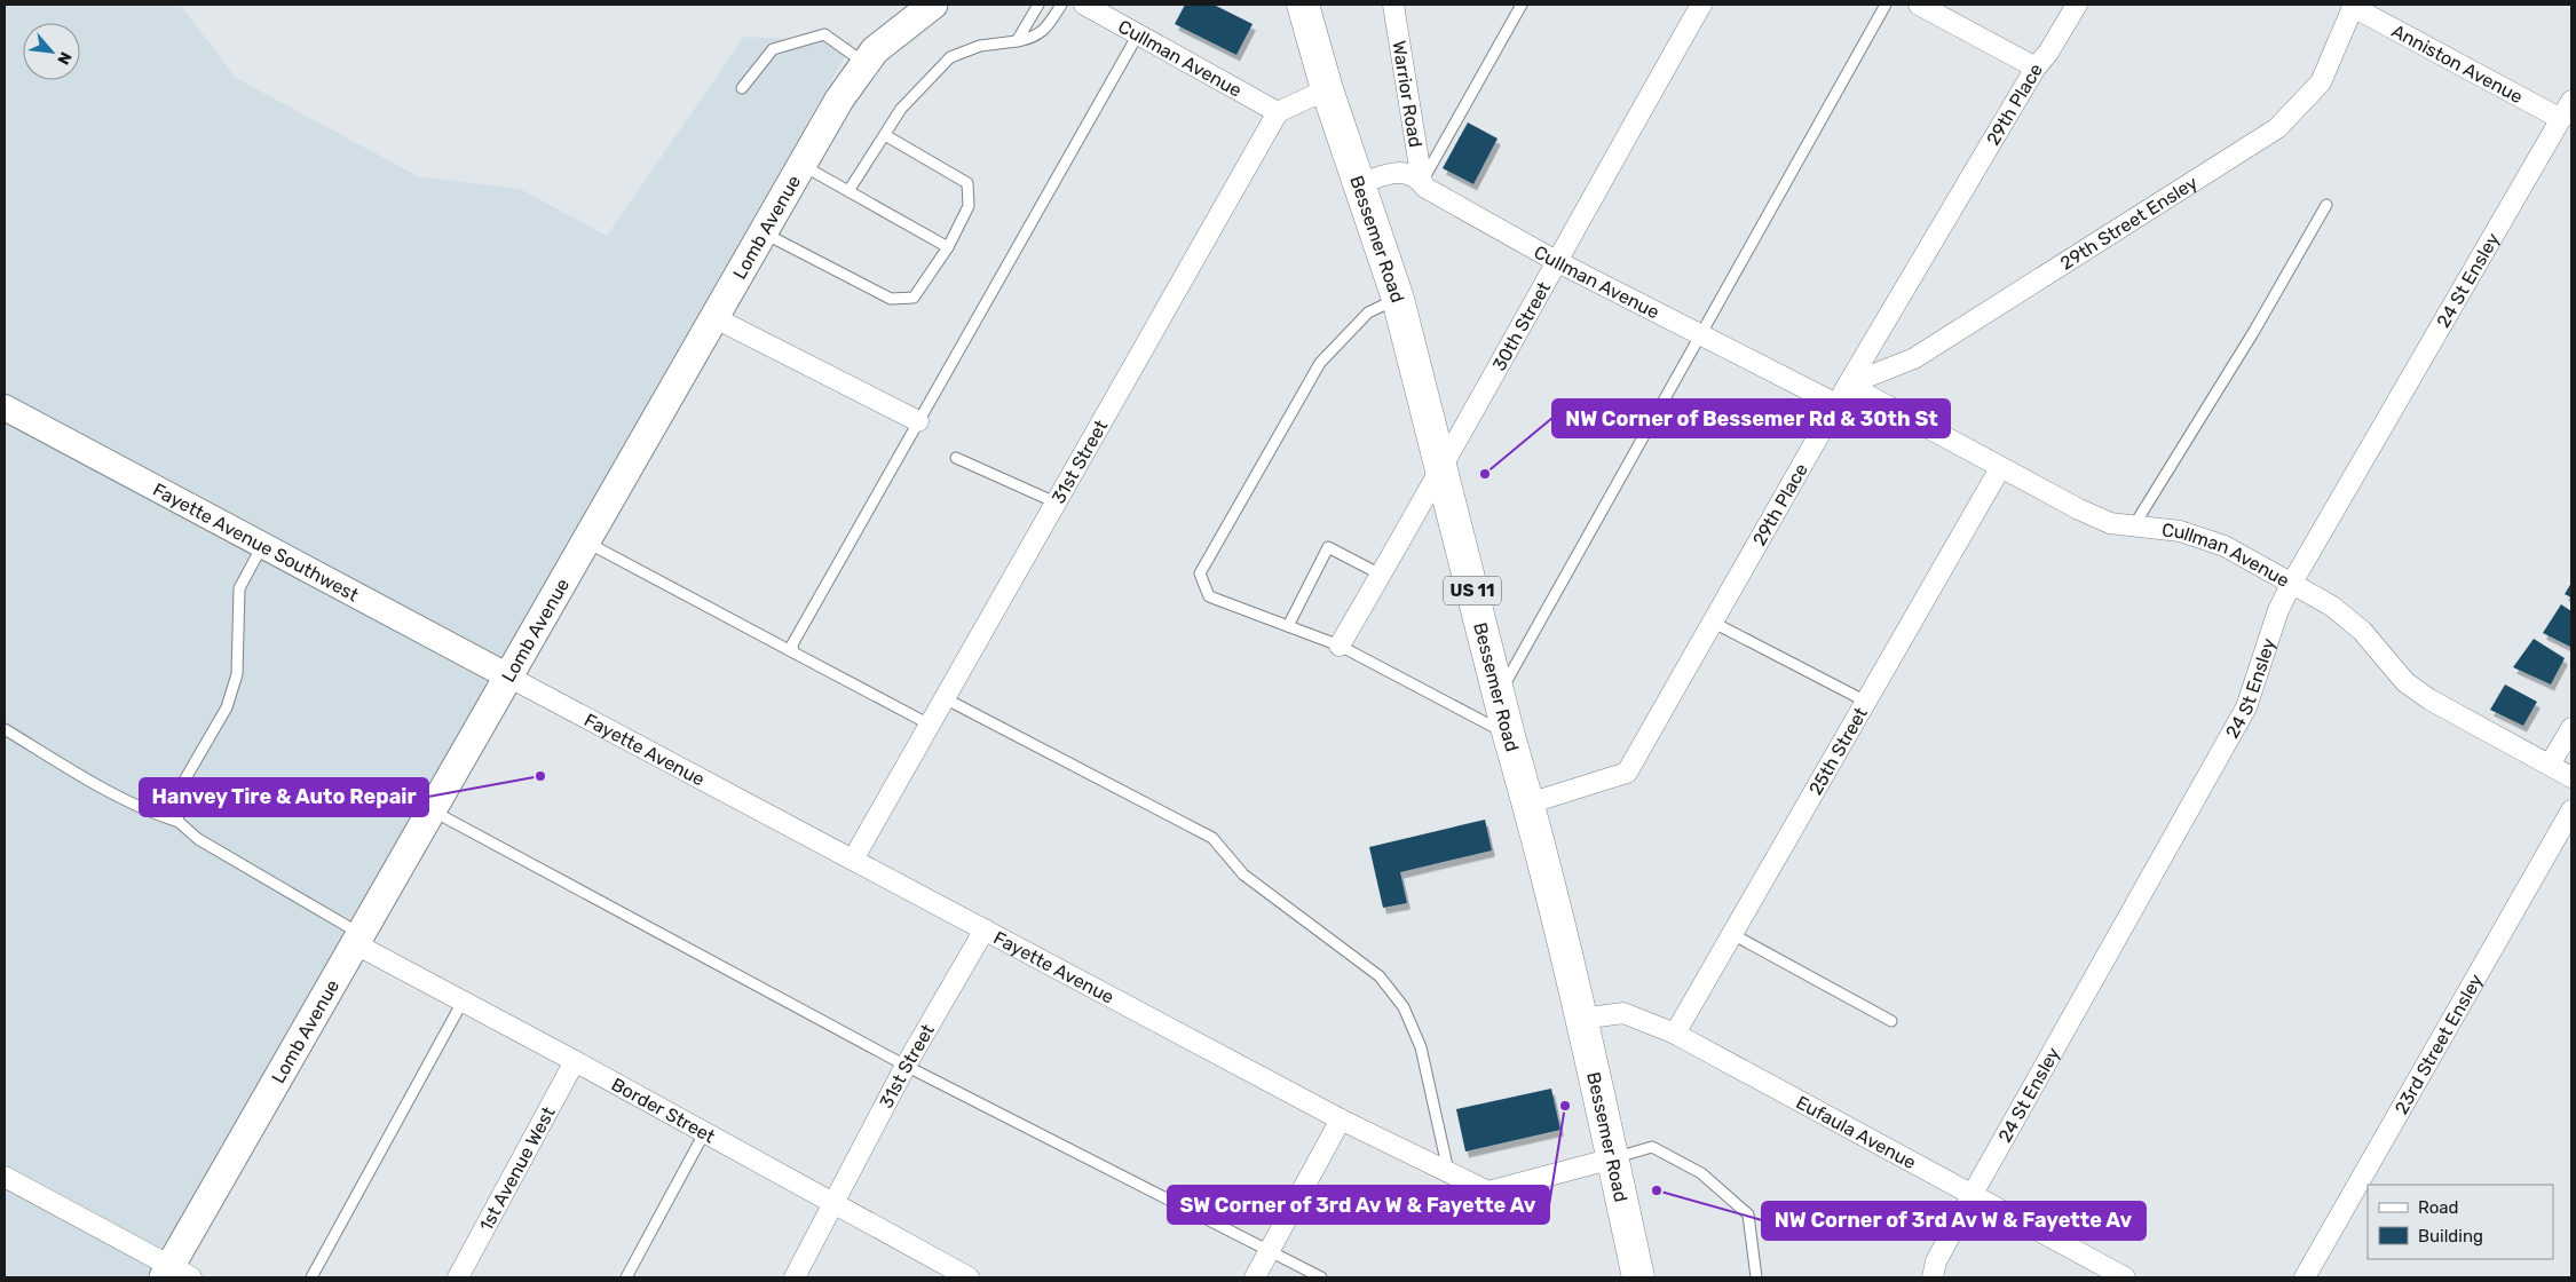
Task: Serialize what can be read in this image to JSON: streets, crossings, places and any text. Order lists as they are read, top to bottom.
{
  "streets": {
    "main road": ["Lomb Avenue", "Bessemer Road", "US 11"],
    "street": [
      "Cullman Avenue",
      "Anniston Avenue",
      "Warrior Road",
      "29th Place",
      "29th Street Ensley",
      "24 St Ensley",
      "30th Street",
      "31st Street",
      "Fayette Avenue Southwest",
      "Fayette Avenue",
      "25th Street",
      "23rd Street Ensley",
      "Border Street",
      "Eufaula Avenue",
      "1st Avenue West"
    ]
  },
  "crossings": [
    ["Cullman Avenue", "Warrior Road"],
    ["Cullman Avenue", "29th Place"],
    ["Cullman Avenue", "29th Street Ensley"],
    ["Cullman Avenue", "Bessemer Road"],
    ["Cullman Avenue", "24 St Ensley"],
    ["Cullman Avenue", "30th Street"],
    ["Cullman Avenue", "31st Street"],
    ["Cullman Avenue", "25th Street"],
    ["Anniston Avenue", "29th Street Ensley"],
    ["Anniston Avenue", "24 St Ensley"],
    ["29th Place", "29th Street Ensley"],
    ["29th Place", "Bessemer Road"],
    ["Lomb Avenue", "Fayette Avenue Southwest"],
    ["Lomb Avenue", "Fayette Avenue"],
    ["Lomb Avenue", "Border Street"],
    ["Bessemer Road", "30th Street"],
    ["Bessemer Road", "Fayette Avenue"],
    ["Bessemer Road", "Eufaula Avenue"],
    ["24 St Ensley", "Eufaula Avenue"],
    ["31st Street", "Fayette Avenue"],
    ["31st Street", "Border Street"],
    ["Fayette Avenue Southwest", "Fayette Avenue"],
    ["25th Street", "Eufaula Avenue"],
    ["Border Street", "1st Avenue West"]
  ],
  "places": [
    "NW Corner of Bessemer Rd & 30th St",
    "Hanvey Tire & Auto Repair",
    "SW Corner of 3rd Av W & Fayette Av",
    "NW Corner of 3rd Av W & Fayette Av"
  ],
  "legend": ["Road", "Building"],
  "north": "bottom right"
}
